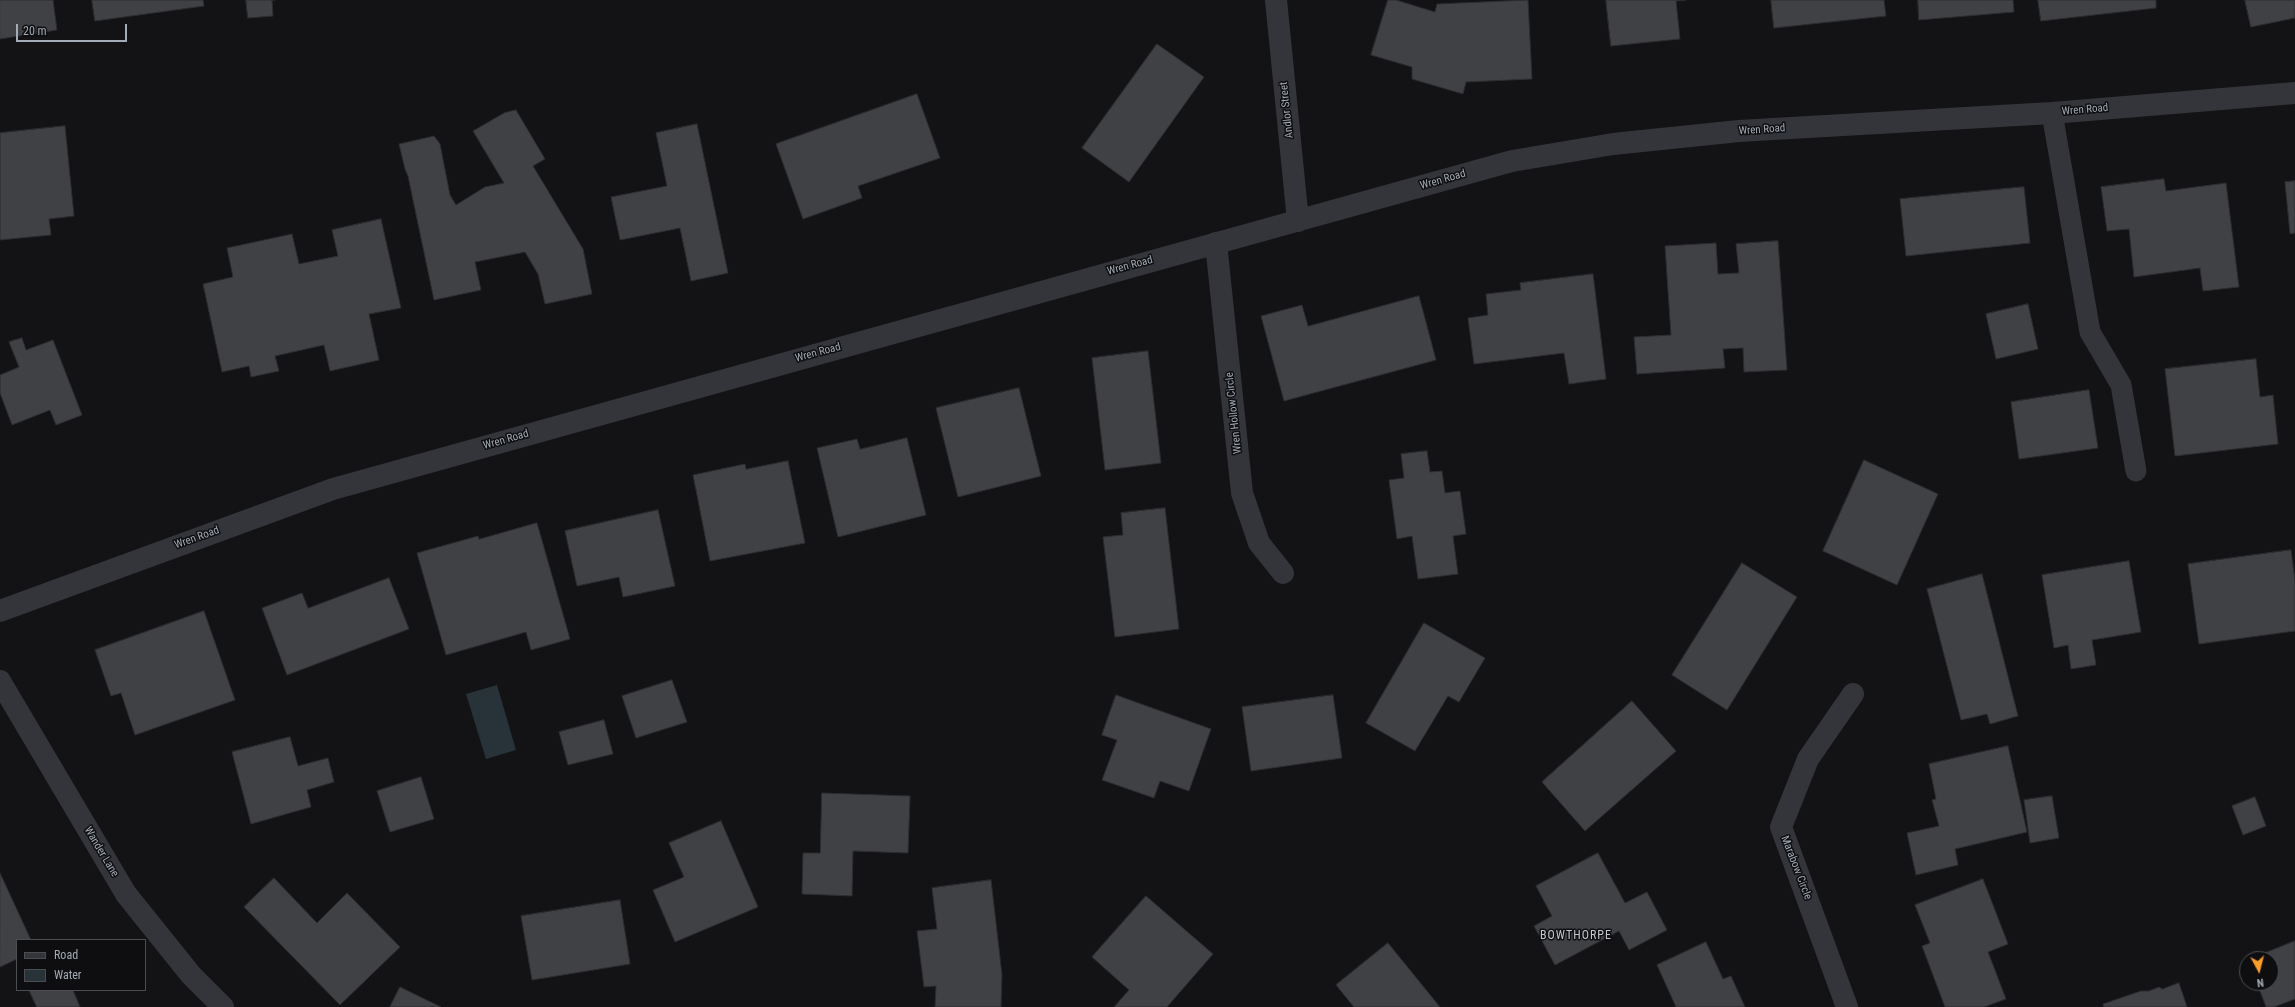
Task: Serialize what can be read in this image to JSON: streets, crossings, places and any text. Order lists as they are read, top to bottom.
{
  "streets": {
    "street": [
      "Andlor Street",
      "Wren Road",
      "Wren Hollow Circle",
      "Wander Lane",
      "Marabow Circle"
    ]
  },
  "crossings": [
    ["Andlor Street", "Wren Road"],
    ["Wren Road", "Wren Hollow Circle"]
  ],
  "districts": ["BOWTHORPE"],
  "legend": ["Road", "Water"],
  "scale_bar": "20 m",
  "north": "bottom"
}
